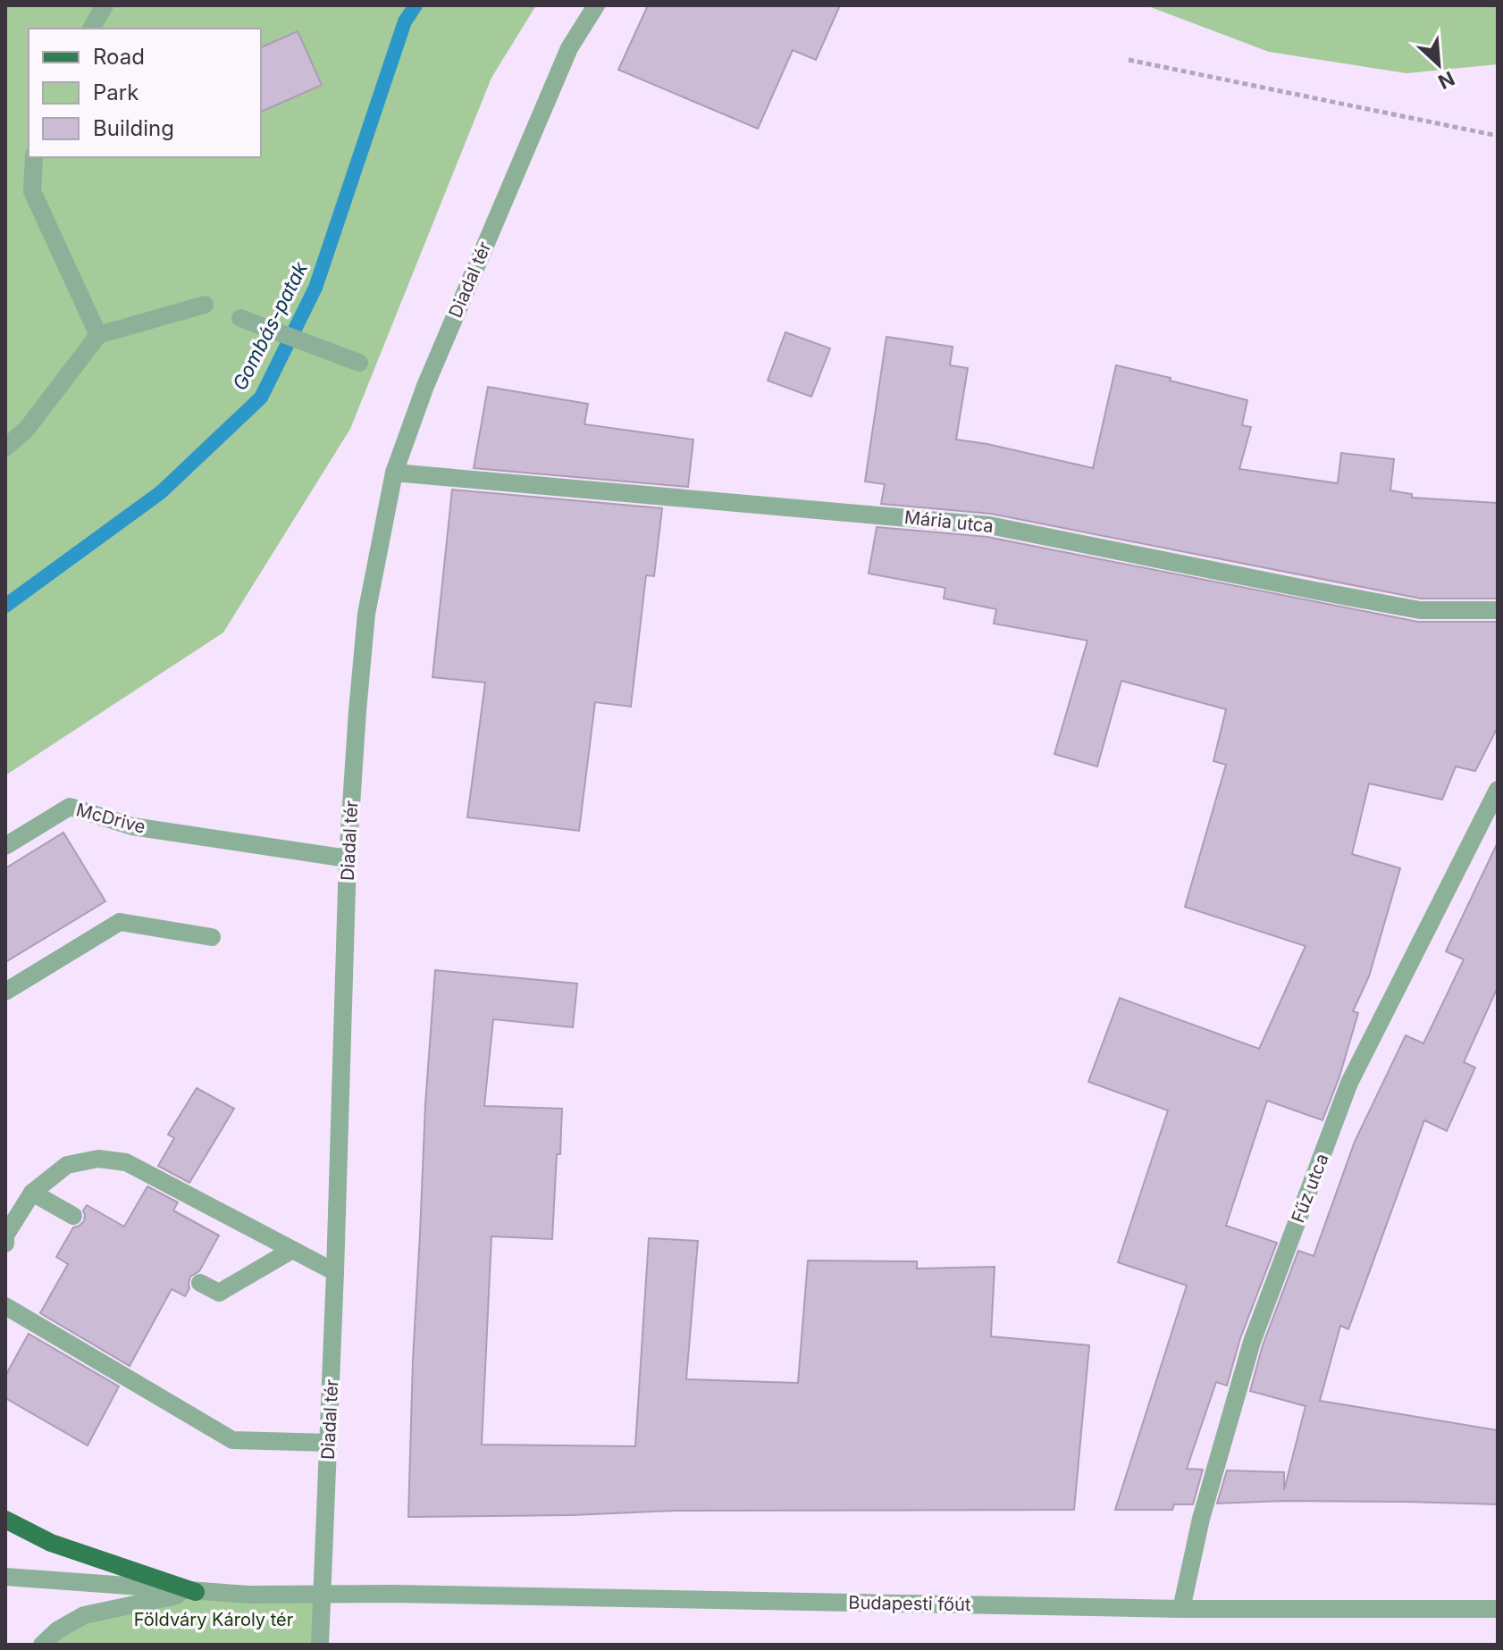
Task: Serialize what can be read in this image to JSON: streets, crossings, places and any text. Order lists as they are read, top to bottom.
{
  "streets": {
    "street": [
      "Diadal tér",
      "Mária utca",
      "McDrive",
      "Fűz utca",
      "Budapesti főút"
    ]
  },
  "crossings": [
    ["Diadal tér", "Mária utca"],
    ["Diadal tér", "McDrive"],
    ["Diadal tér", "Budapesti főút"],
    ["Fűz utca", "Budapesti főút"]
  ],
  "water": ["Gombás-patak"],
  "parks": ["Földváry Károly tér"],
  "legend": ["Road", "Park", "Building"],
  "north": "bottom right"
}
